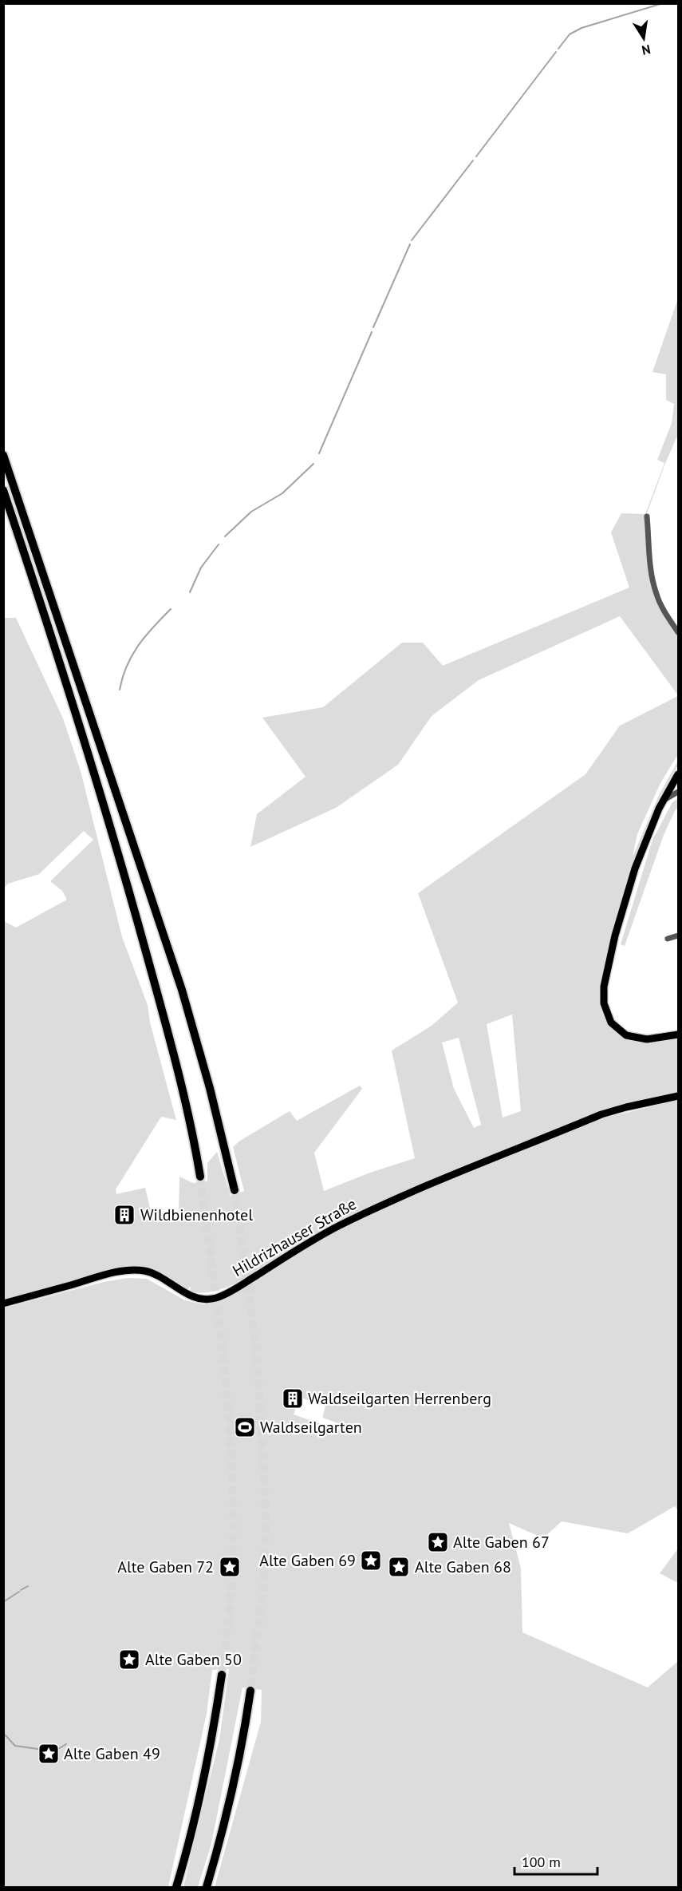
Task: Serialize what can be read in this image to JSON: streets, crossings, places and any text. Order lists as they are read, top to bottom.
{
  "streets": {
    "main road": ["Hildrizhauser Straße"]
  },
  "places": {
    "building": ["Wildbienenhotel", "Waldseilgarten Herrenberg"],
    "sports": ["Waldseilgarten"],
    "place": [
      "Alte Gaben 67",
      "Alte Gaben 69",
      "Alte Gaben 72",
      "Alte Gaben 68",
      "Alte Gaben 50",
      "Alte Gaben 49"
    ]
  },
  "scale_bar": "100 m",
  "north": "bottom"
}
